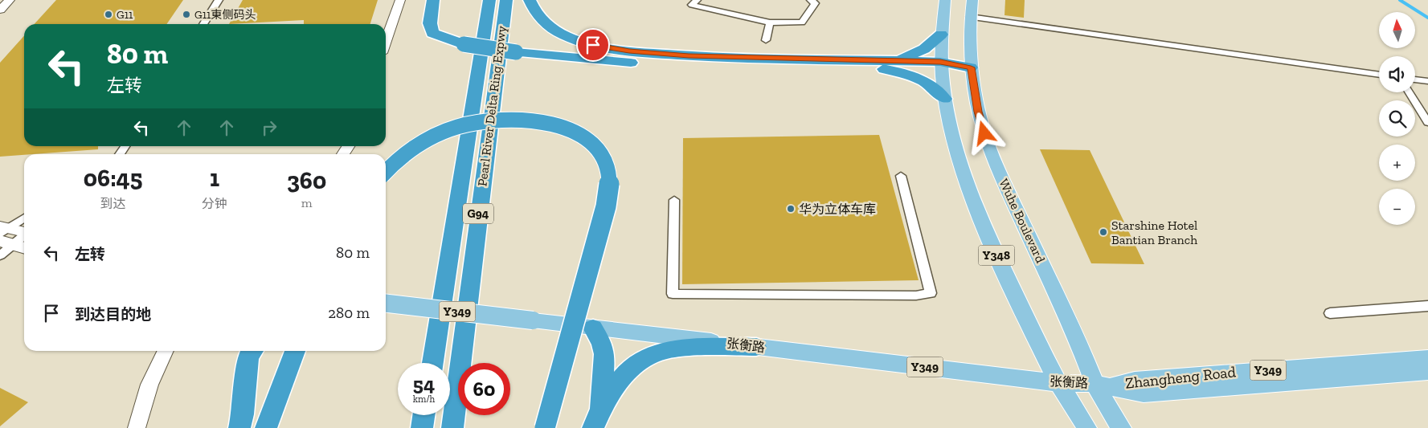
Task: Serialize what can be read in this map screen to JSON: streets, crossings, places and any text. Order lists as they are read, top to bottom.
{
  "streets": {
    "highway": ["Pearl River Delta Ring Expwy", "G94"],
    "main road": [
      "Wuhe Boulevard",
      "Y348",
      "Y349",
      "张衡路",
      "Zhangheng Road"
    ]
  },
  "crossings": [
    ["Wuhe Boulevard", "张衡路"],
    ["Wuhe Boulevard", "Zhangheng Road"],
    ["Y348", "张衡路"],
    ["张衡路", "Zhangheng Road"]
  ],
  "places": [
    "G11",
    "G11東侧码头",
    "华为立体车库",
    "Starshine Hotel Bantian Branch"
  ],
  "north": "top",
  "page": {
    "map_buttons": ["+", "−"],
    "turn": ["80 m", "左转"],
    "eta": [
      "06:45",
      "到达",
      "1",
      "分钟",
      "360",
      "m"
    ],
    "list": [
      {
        "name": "左转",
        "value": "80 m"
      },
      {
        "name": "到达目的地",
        "value": "280 m"
      }
    ],
    "speed": "54 km/h",
    "limit": "60"
  }
}
